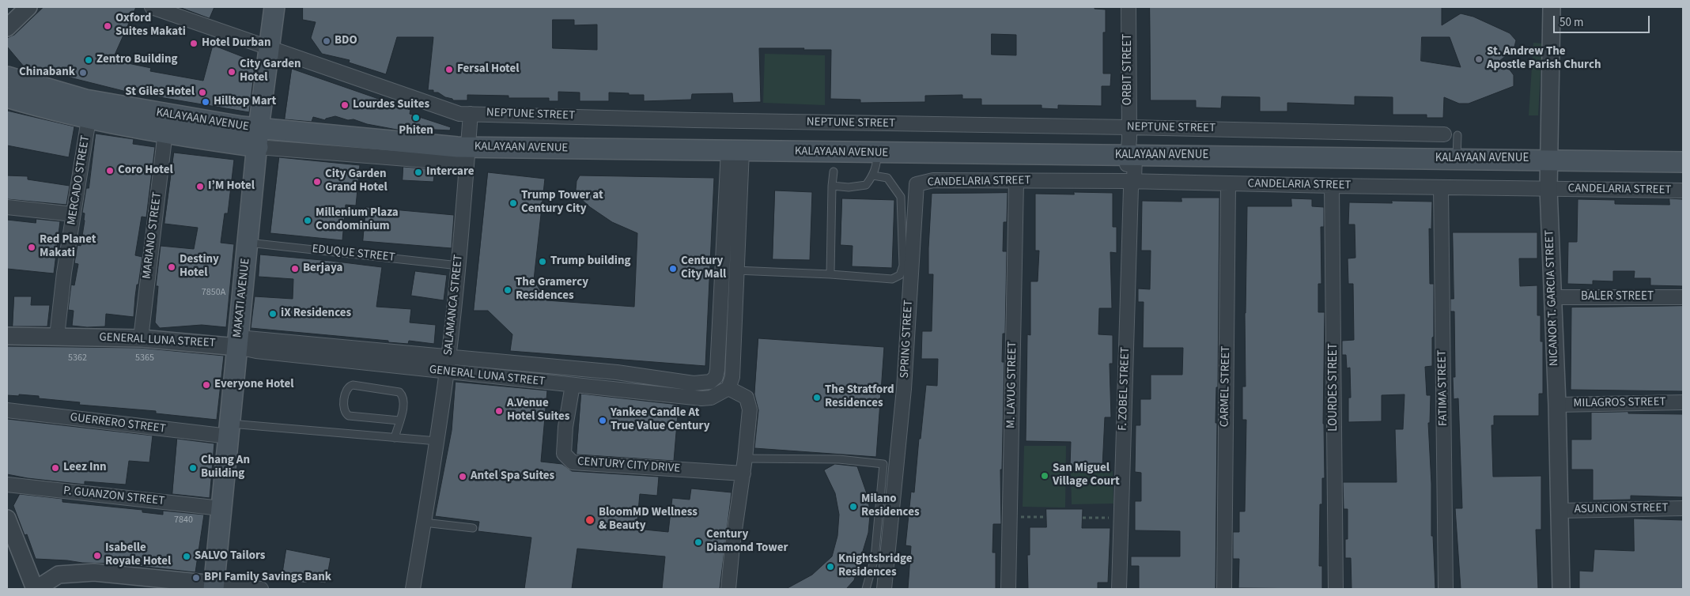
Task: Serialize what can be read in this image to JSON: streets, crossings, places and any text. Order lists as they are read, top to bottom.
{
  "streets": {
    "main road": ["KALAYAAN AVENUE", "MAKATI AVENUE"],
    "street": [
      "ORBIT STREET",
      "NEPTUNE STREET",
      "MERCADO STREET",
      "CANDELARIA STREET",
      "MARIANO STREET",
      "BALER STREET",
      "NICANOR T. GARCIA STREET",
      "SALAMANCA STREET",
      "SPRING STREET",
      "GENERAL LUNA STREET",
      "M. LAYUG STREET",
      "CARMEL STREET",
      "LOURDES STREET",
      "FATIMA STREET",
      "F. ZOBEL STREET",
      "MILAGROS STREET",
      "GUERRERO STREET",
      "CENTURY CITY DRIVE",
      "P. GUANZON STREET",
      "ASUNCION STREET"
    ],
    "lane": ["EDUQUE STREET"]
  },
  "crossings": [
    ["ORBIT STREET", "NEPTUNE STREET"],
    ["ORBIT STREET", "KALAYAAN AVENUE"],
    ["ORBIT STREET", "F. ZOBEL STREET"],
    ["NEPTUNE STREET", "MAKATI AVENUE"],
    ["NEPTUNE STREET", "SALAMANCA STREET"],
    ["KALAYAAN AVENUE", "MERCADO STREET"],
    ["KALAYAAN AVENUE", "MARIANO STREET"],
    ["KALAYAAN AVENUE", "MAKATI AVENUE"],
    ["KALAYAAN AVENUE", "NICANOR T. GARCIA STREET"],
    ["KALAYAAN AVENUE", "SALAMANCA STREET"],
    ["KALAYAAN AVENUE", "GENERAL LUNA STREET"],
    ["KALAYAAN AVENUE", "F. ZOBEL STREET"],
    ["MERCADO STREET", "GENERAL LUNA STREET"],
    ["CANDELARIA STREET", "NICANOR T. GARCIA STREET"],
    ["CANDELARIA STREET", "SPRING STREET"],
    ["CANDELARIA STREET", "M. LAYUG STREET"],
    ["CANDELARIA STREET", "CARMEL STREET"],
    ["CANDELARIA STREET", "LOURDES STREET"],
    ["CANDELARIA STREET", "FATIMA STREET"],
    ["CANDELARIA STREET", "F. ZOBEL STREET"],
    ["MARIANO STREET", "GENERAL LUNA STREET"],
    ["EDUQUE STREET", "MAKATI AVENUE"],
    ["EDUQUE STREET", "SALAMANCA STREET"],
    ["BALER STREET", "NICANOR T. GARCIA STREET"],
    ["MAKATI AVENUE", "GENERAL LUNA STREET"],
    ["MAKATI AVENUE", "GUERRERO STREET"],
    ["MAKATI AVENUE", "P. GUANZON STREET"],
    ["NICANOR T. GARCIA STREET", "MILAGROS STREET"],
    ["NICANOR T. GARCIA STREET", "ASUNCION STREET"],
    ["SALAMANCA STREET", "GENERAL LUNA STREET"],
    ["SALAMANCA STREET", "GUERRERO STREET"],
    ["GENERAL LUNA STREET", "CENTURY CITY DRIVE"]
  ],
  "places": [
    "Oxford Suites Makati",
    "BDO",
    "Hotel Durban",
    "St. Andrew The Apostle Parish Church",
    "Zentro Building",
    "Fersal Hotel",
    "City Garden Hotel",
    "Chinabank",
    "St Giles Hotel",
    "Hilltop Mart",
    "Lourdes Suites",
    "Phiten",
    "Coro Hotel",
    "Intercare",
    "City Garden Grand Hotel",
    "I’M Hotel",
    "Trump Tower at Century City",
    "Millenium Plaza Condominium",
    "Red Planet Makati",
    "Trump building",
    "Destiny Hotel",
    "Berjaya",
    "Century City Mall",
    "The Gramercy Residences",
    "iX Residences",
    "Everyone Hotel",
    "The Stratford Residences",
    "A.Venue Hotel Suites",
    "Yankee Candle At True Value Century",
    "Leez Inn",
    "Chang An Building",
    "San Miguel Village Court",
    "Antel Spa Suites",
    "Milano Residences",
    "BloomMD Wellness & Beauty",
    "Century Diamond Tower",
    "Isabelle Royale Hotel",
    "SALVO Tailors",
    "Knightsbridge Residences",
    "BPI Family Savings Bank"
  ],
  "house_numbers": [
    "7850A",
    "5362",
    "5365",
    "7840"
  ],
  "scale_bar": "50 m"
}
